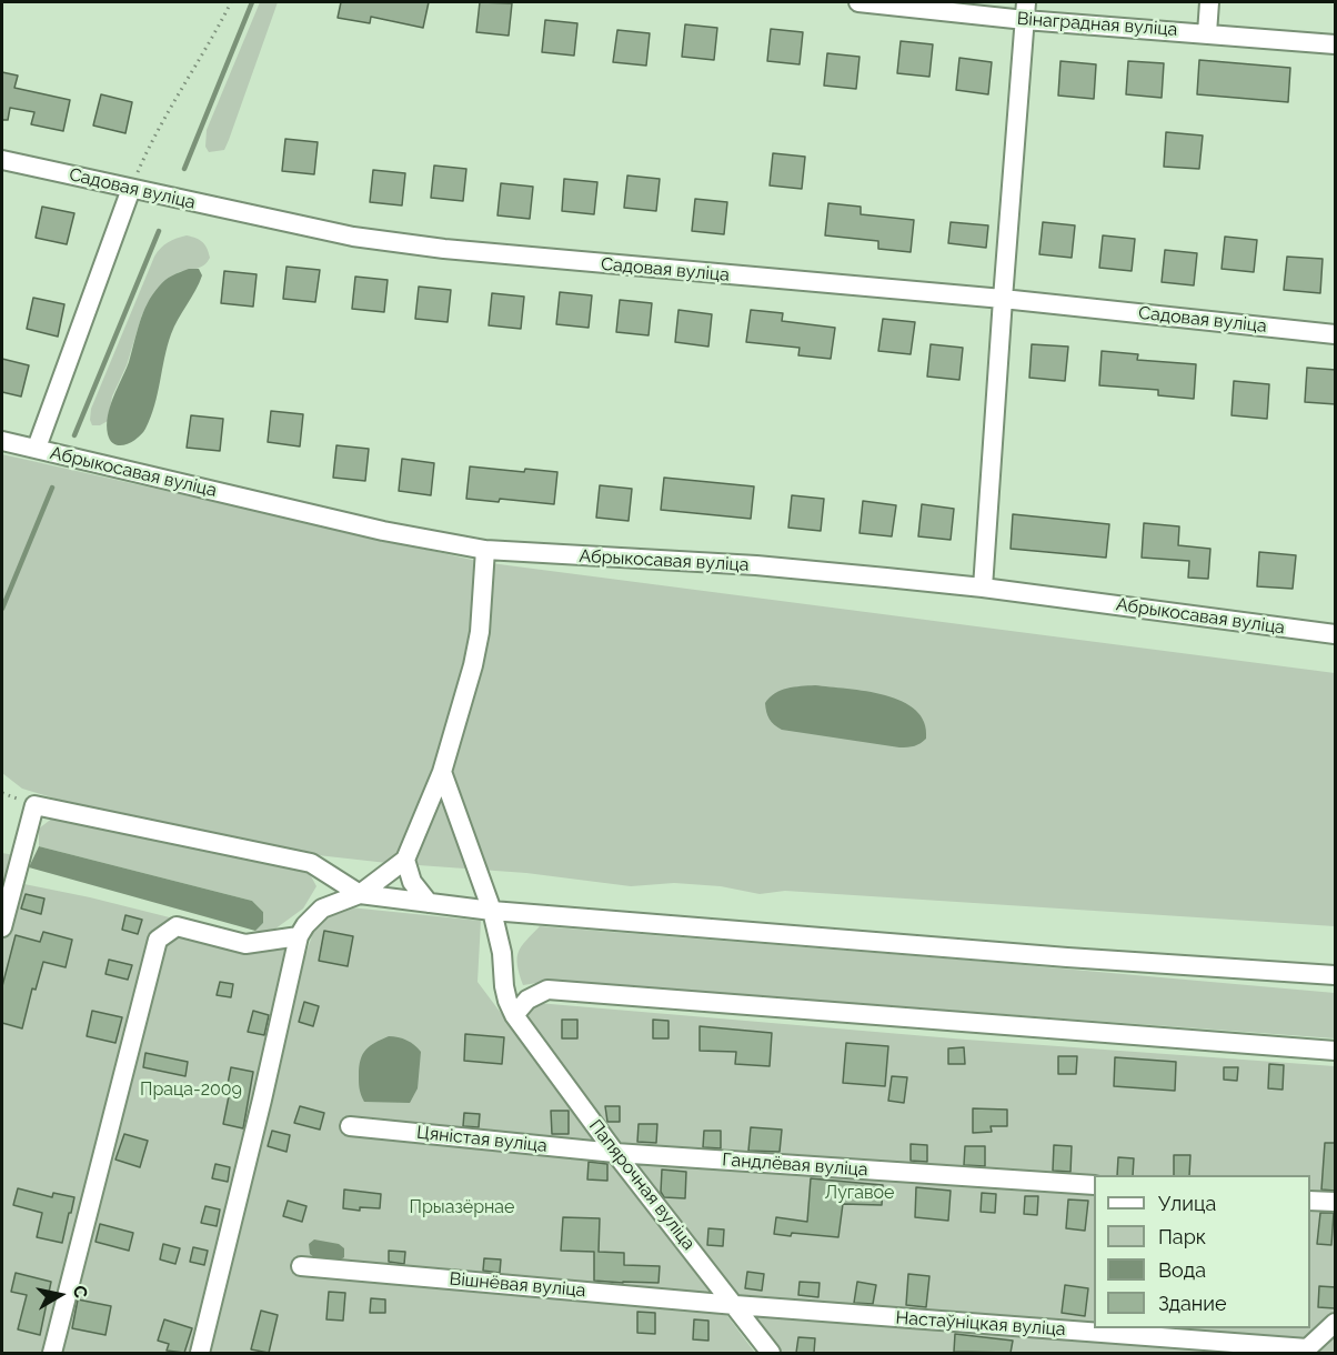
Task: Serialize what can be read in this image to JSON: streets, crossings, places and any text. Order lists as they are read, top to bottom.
{
  "streets": {
    "street": [
      "Вінаградная вуліца",
      "Садовая вуліца",
      "Абрыкосавая вуліца",
      "Цяністая вуліца",
      "Гандлёвая вуліца",
      "Папярочная вуліца",
      "Вішнёвая вуліца",
      "Настаўніцкая вуліца"
    ]
  },
  "crossings": [
    ["Цяністая вуліца", "Гандлёвая вуліца"],
    ["Цяністая вуліца", "Папярочная вуліца"],
    ["Гандлёвая вуліца", "Папярочная вуліца"],
    ["Папярочная вуліца", "Вішнёвая вуліца"],
    ["Папярочная вуліца", "Настаўніцкая вуліца"],
    ["Вішнёвая вуліца", "Настаўніцкая вуліца"]
  ],
  "parks": ["Праца-2009", "Лугавое", "Прыазёрнае"],
  "legend": [
    "Улица",
    "Парк",
    "Вода",
    "Здание"
  ],
  "north": "right"
}
